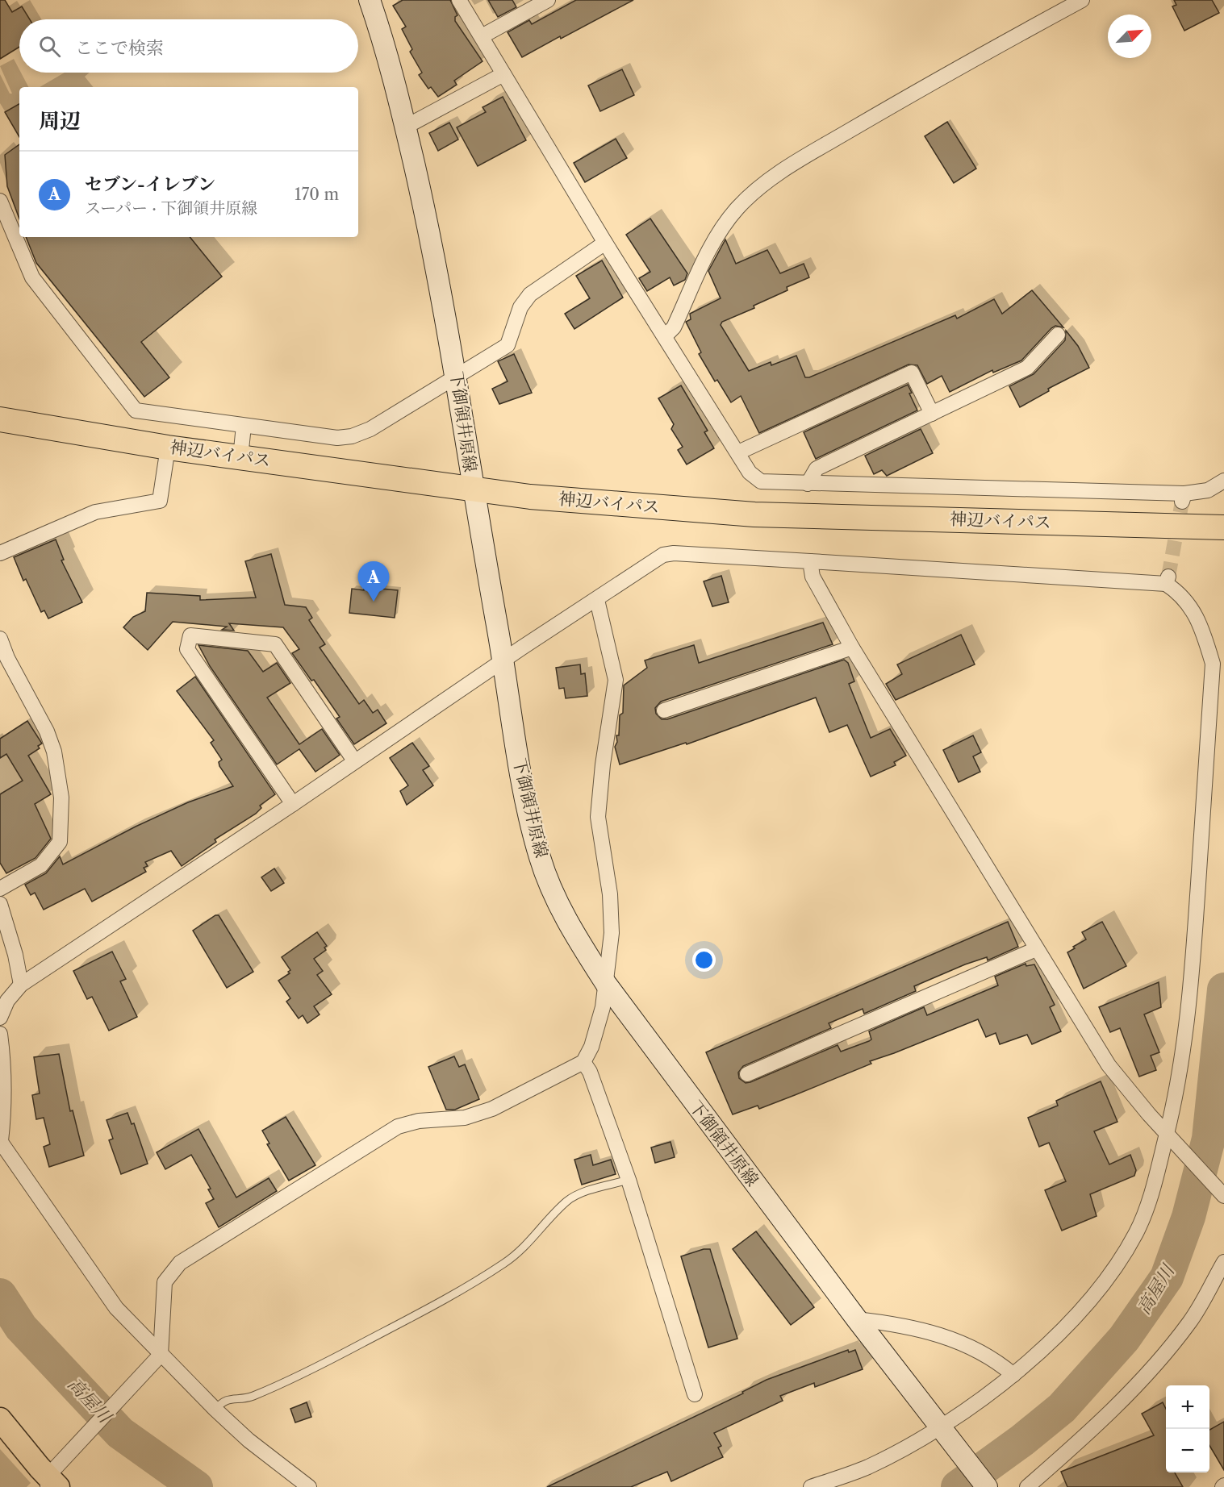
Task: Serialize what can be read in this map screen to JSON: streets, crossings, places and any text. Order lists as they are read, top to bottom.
{
  "streets": {
    "highway": ["神辺バイパス"],
    "main road": ["下御領井原線"]
  },
  "crossings": [
    ["下御領井原線", "神辺バイパス"]
  ],
  "water": ["高屋川"],
  "north": "top right",
  "page": {
    "search": "ここで検索",
    "heading": "周辺",
    "list": [
      {
        "mark": "A",
        "name": "セブン-イレブン",
        "note": "スーパー · 下御領井原線",
        "value": "170 m"
      }
    ],
    "pins": "A",
    "map_buttons": ["+", "−"]
  }
}
